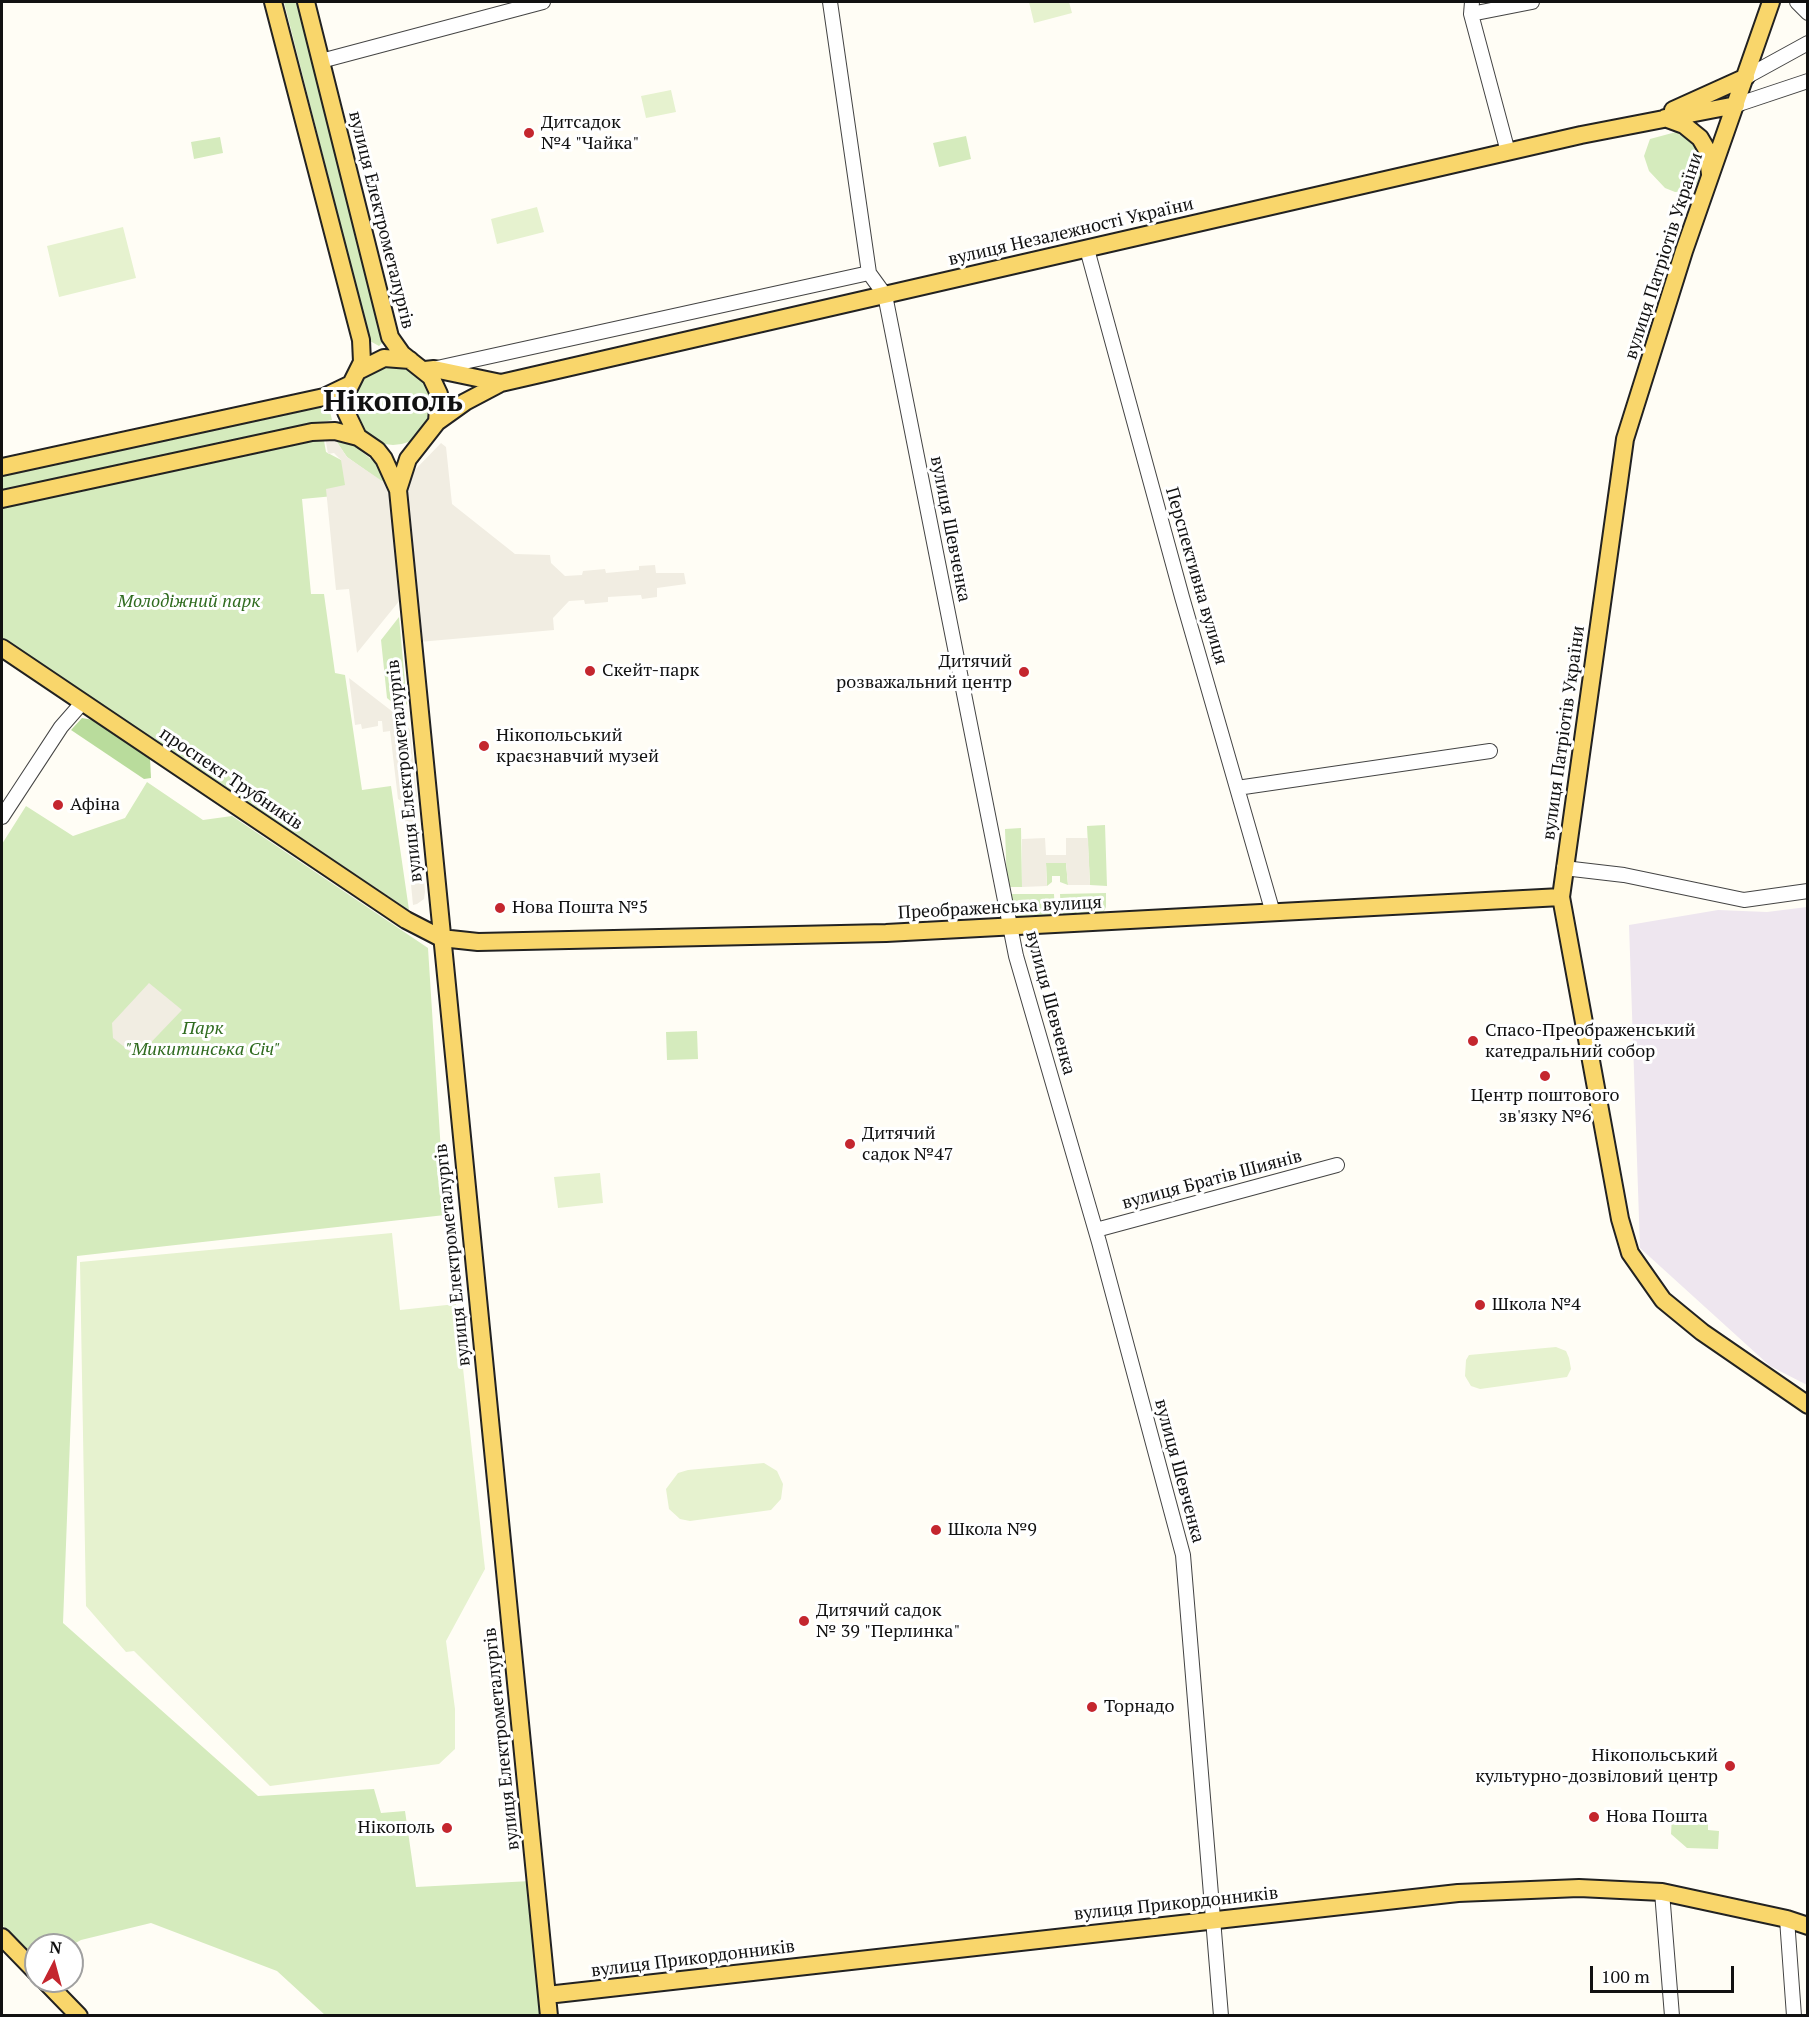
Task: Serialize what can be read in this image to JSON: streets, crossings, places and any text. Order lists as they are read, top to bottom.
{
  "streets": {
    "main road": [
      "вулиця Електрометалургів",
      "вулиця Незалежності України",
      "вулиця Патріотів України",
      "проспект Трубників",
      "Преображенська вулиця",
      "вулиця Прикордонників"
    ],
    "street": ["вулиця Шевченка", "Перспективна вулиця", "вулиця Братів Шиянів"]
  },
  "crossings": [
    ["вулиця Електрометалургів", "проспект Трубників"],
    ["вулиця Електрометалургів", "Преображенська вулиця"],
    ["вулиця Електрометалургів", "вулиця Прикордонників"],
    ["вулиця Незалежності України", "вулиця Патріотів України"],
    ["вулиця Незалежності України", "вулиця Шевченка"],
    ["вулиця Незалежності України", "Перспективна вулиця"],
    ["вулиця Патріотів України", "Преображенська вулиця"],
    ["вулиця Шевченка", "Преображенська вулиця"],
    ["вулиця Шевченка", "вулиця Братів Шиянів"],
    ["вулиця Шевченка", "вулиця Прикордонників"],
    ["Перспективна вулиця", "Преображенська вулиця"],
    ["проспект Трубників", "Преображенська вулиця"]
  ],
  "districts": ["Нікополь"],
  "parks": ["Молодіжний парк", "Парк \"Микитинська Січ\""],
  "places": [
    "Дитсадок №4 \"Чайка\"",
    "Скейт-парк",
    "Дитячий розважальний центр",
    "Нiкопольський краєзнавчий музей",
    "Афіна",
    "Нова Пошта №5",
    "Спасо-Преображенський катедральний собор",
    "Центр поштового зв'язку №6",
    "Дитячий садок №47",
    "Школа №4",
    "Школа №9",
    "Дитячий садок № 39 \"Перлинка\"",
    "Торнадо",
    "Нікопольський культурно-дозвіловий центр",
    "Нова Пошта",
    "Нікополь"
  ],
  "scale_bar": "100 m",
  "north": "top"
}
